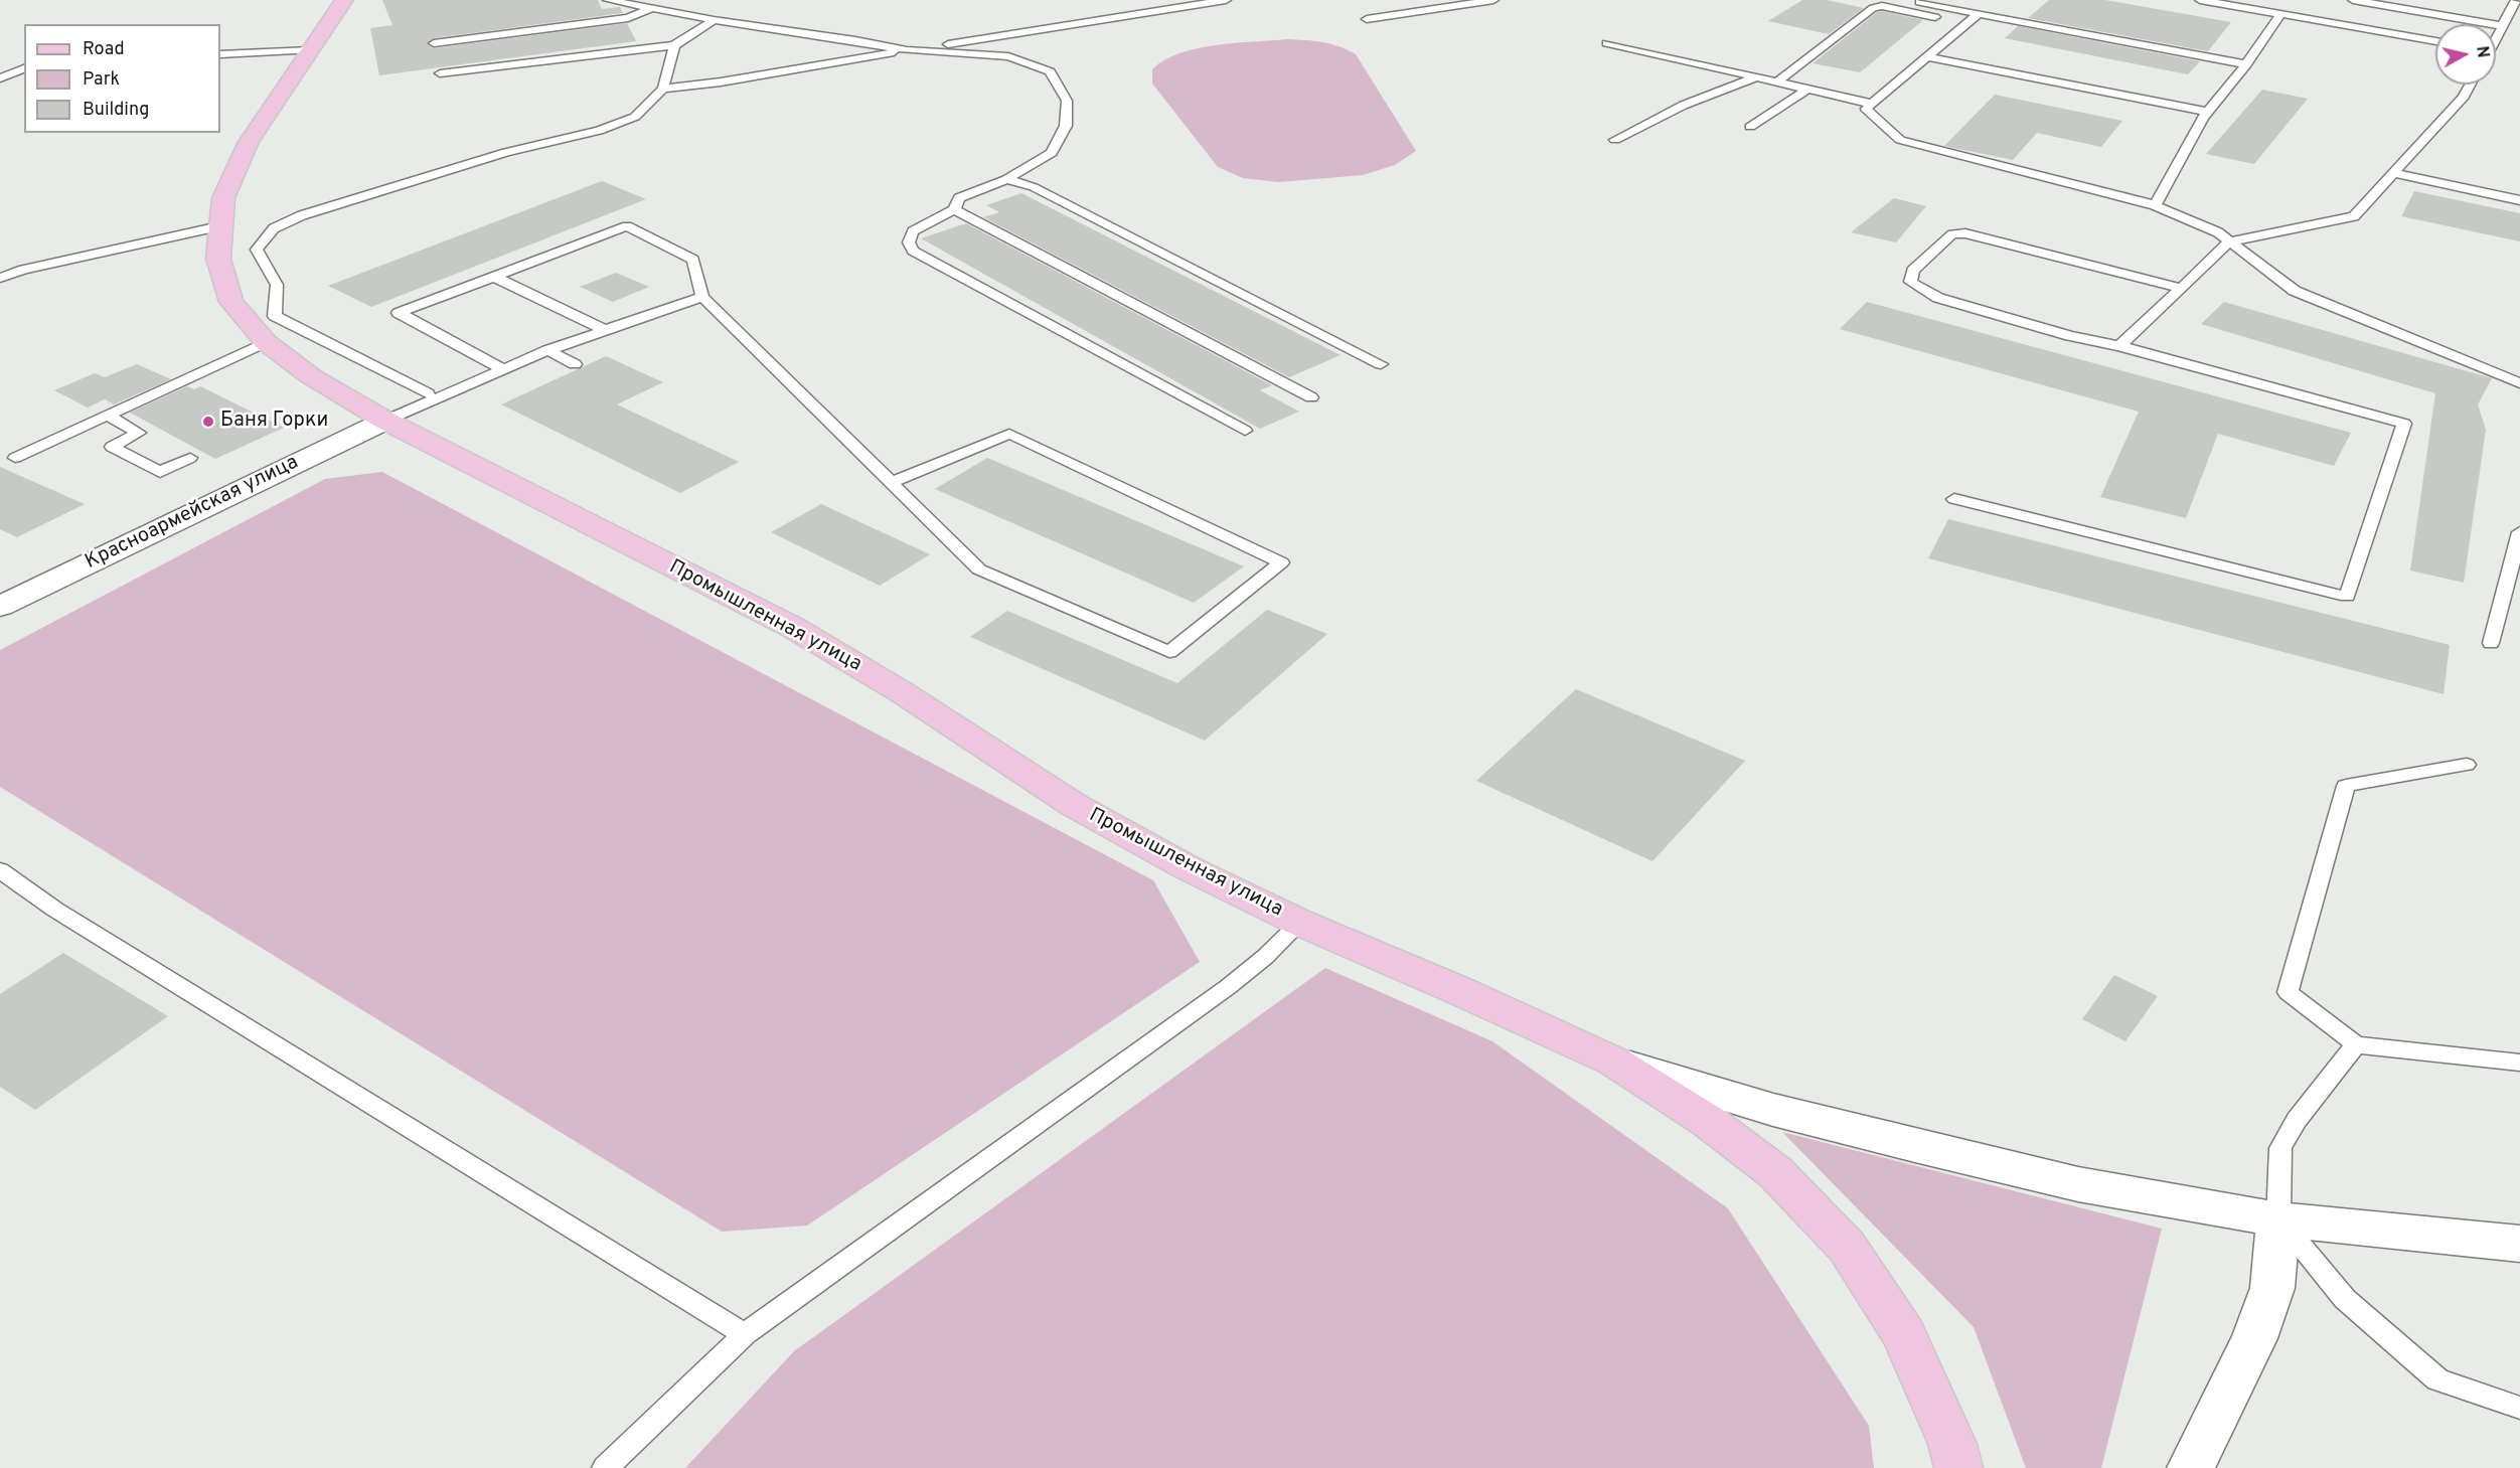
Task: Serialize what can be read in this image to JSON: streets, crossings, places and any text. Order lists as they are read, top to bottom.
{
  "streets": {
    "main road": ["Промышленная улица"],
    "street": ["Красноармейская улица"]
  },
  "crossings": [
    ["Красноармейская улица", "Промышленная улица"]
  ],
  "places": ["Баня Горки"],
  "legend": ["Road", "Park", "Building"],
  "north": "right"
}
